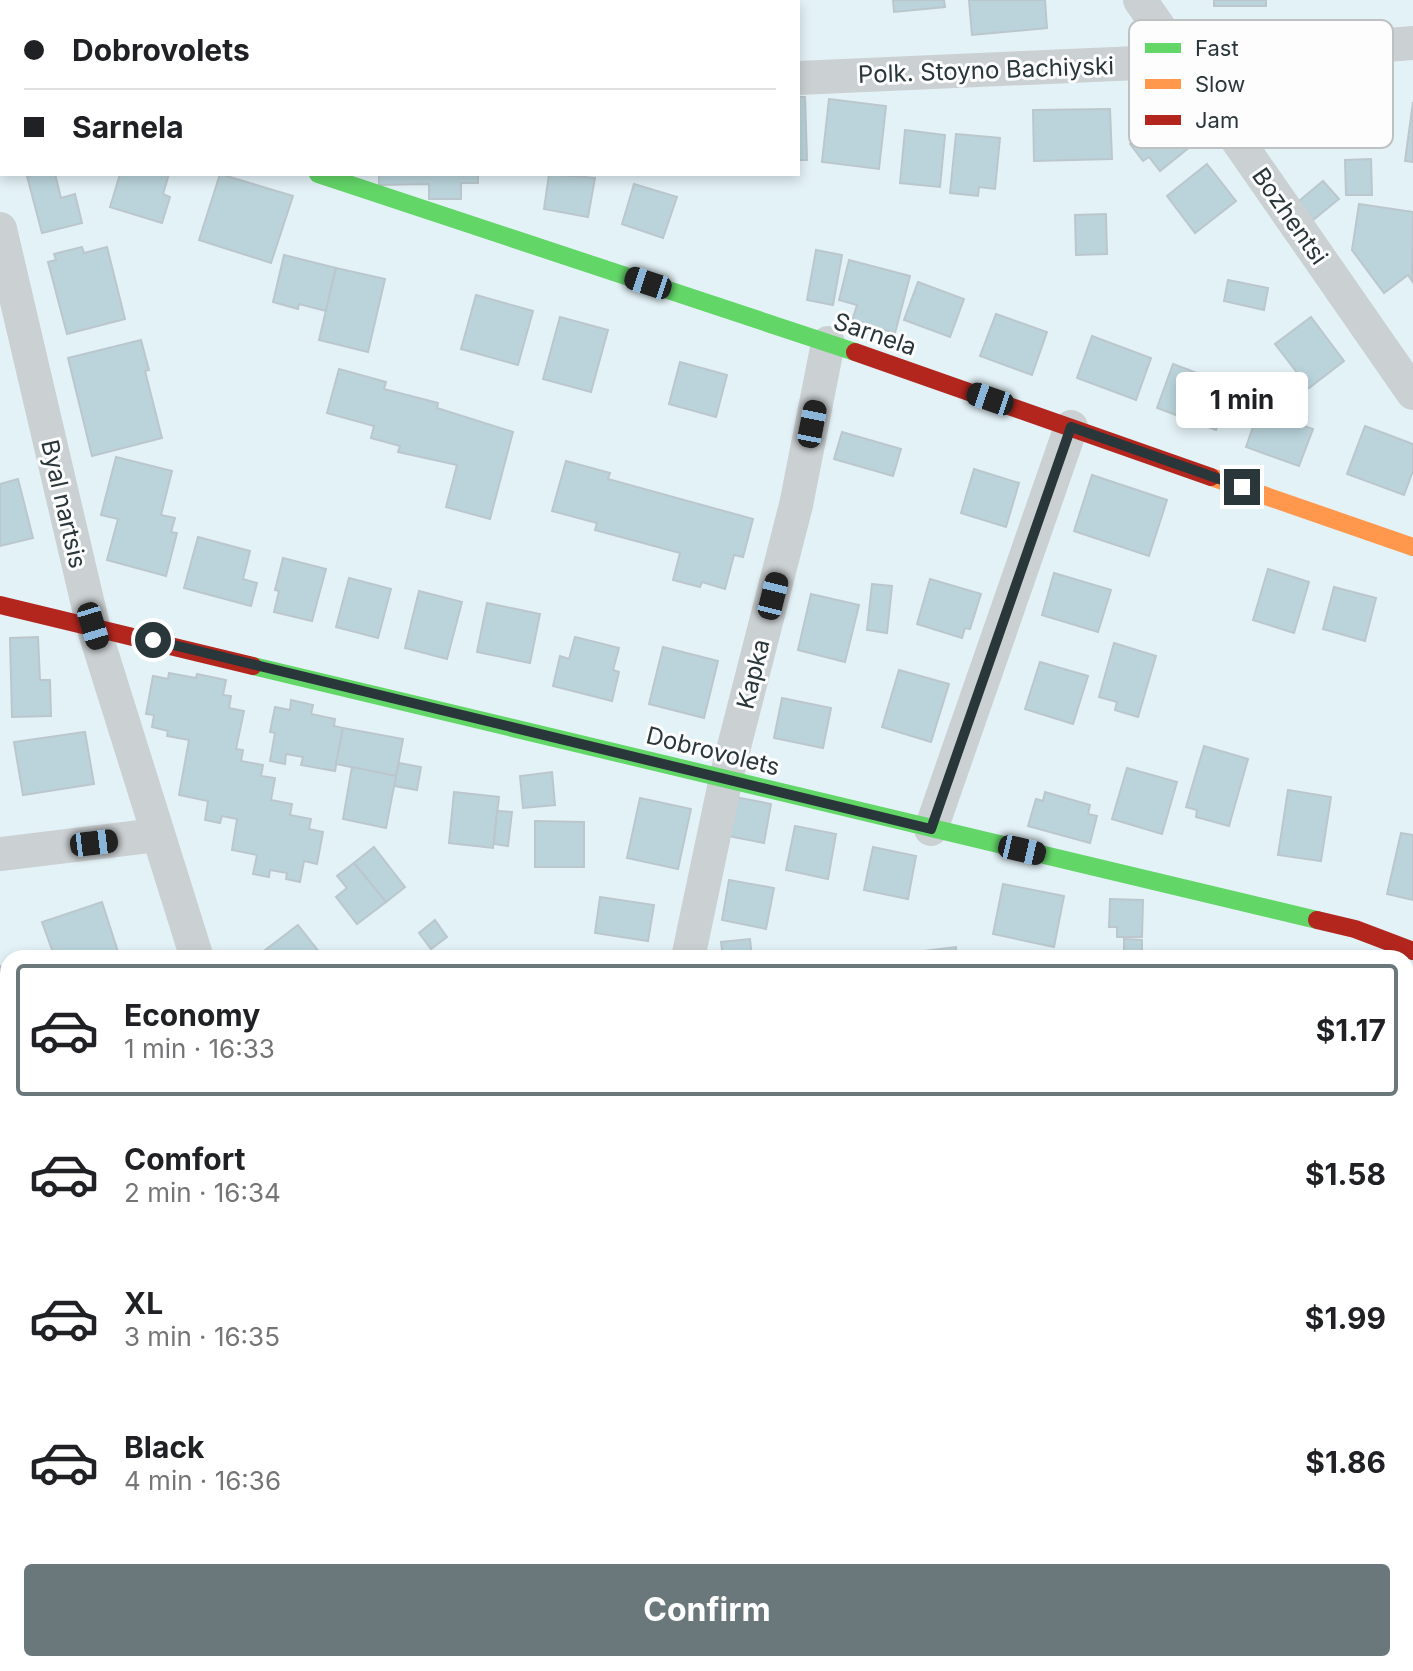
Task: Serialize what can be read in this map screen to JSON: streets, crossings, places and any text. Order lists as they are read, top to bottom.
{
  "streets": {
    "street": [
      "Polk. Stoyno Bachiyski",
      "Bozhentsi",
      "Sarnela",
      "Byal nartsis",
      "Kapka",
      "Dobrovolets"
    ]
  },
  "crossings": [
    ["Sarnela", "Kapka"],
    ["Byal nartsis", "Dobrovolets"],
    ["Kapka", "Dobrovolets"]
  ],
  "legend": ["Fast", "Slow", "Jam"],
  "page": {
    "banner": ["Dobrovolets", "Sarnela"],
    "bubble": "1 min",
    "list": [
      {
        "name": "Economy",
        "note": "1 min · 16:33",
        "value": "$1.17"
      },
      {
        "name": "Comfort",
        "note": "2 min · 16:34",
        "value": "$1.58"
      },
      {
        "name": "XL",
        "note": "3 min · 16:35",
        "value": "$1.99"
      },
      {
        "name": "Black",
        "note": "4 min · 16:36",
        "value": "$1.86"
      }
    ],
    "buttons": "Confirm"
  }
}
